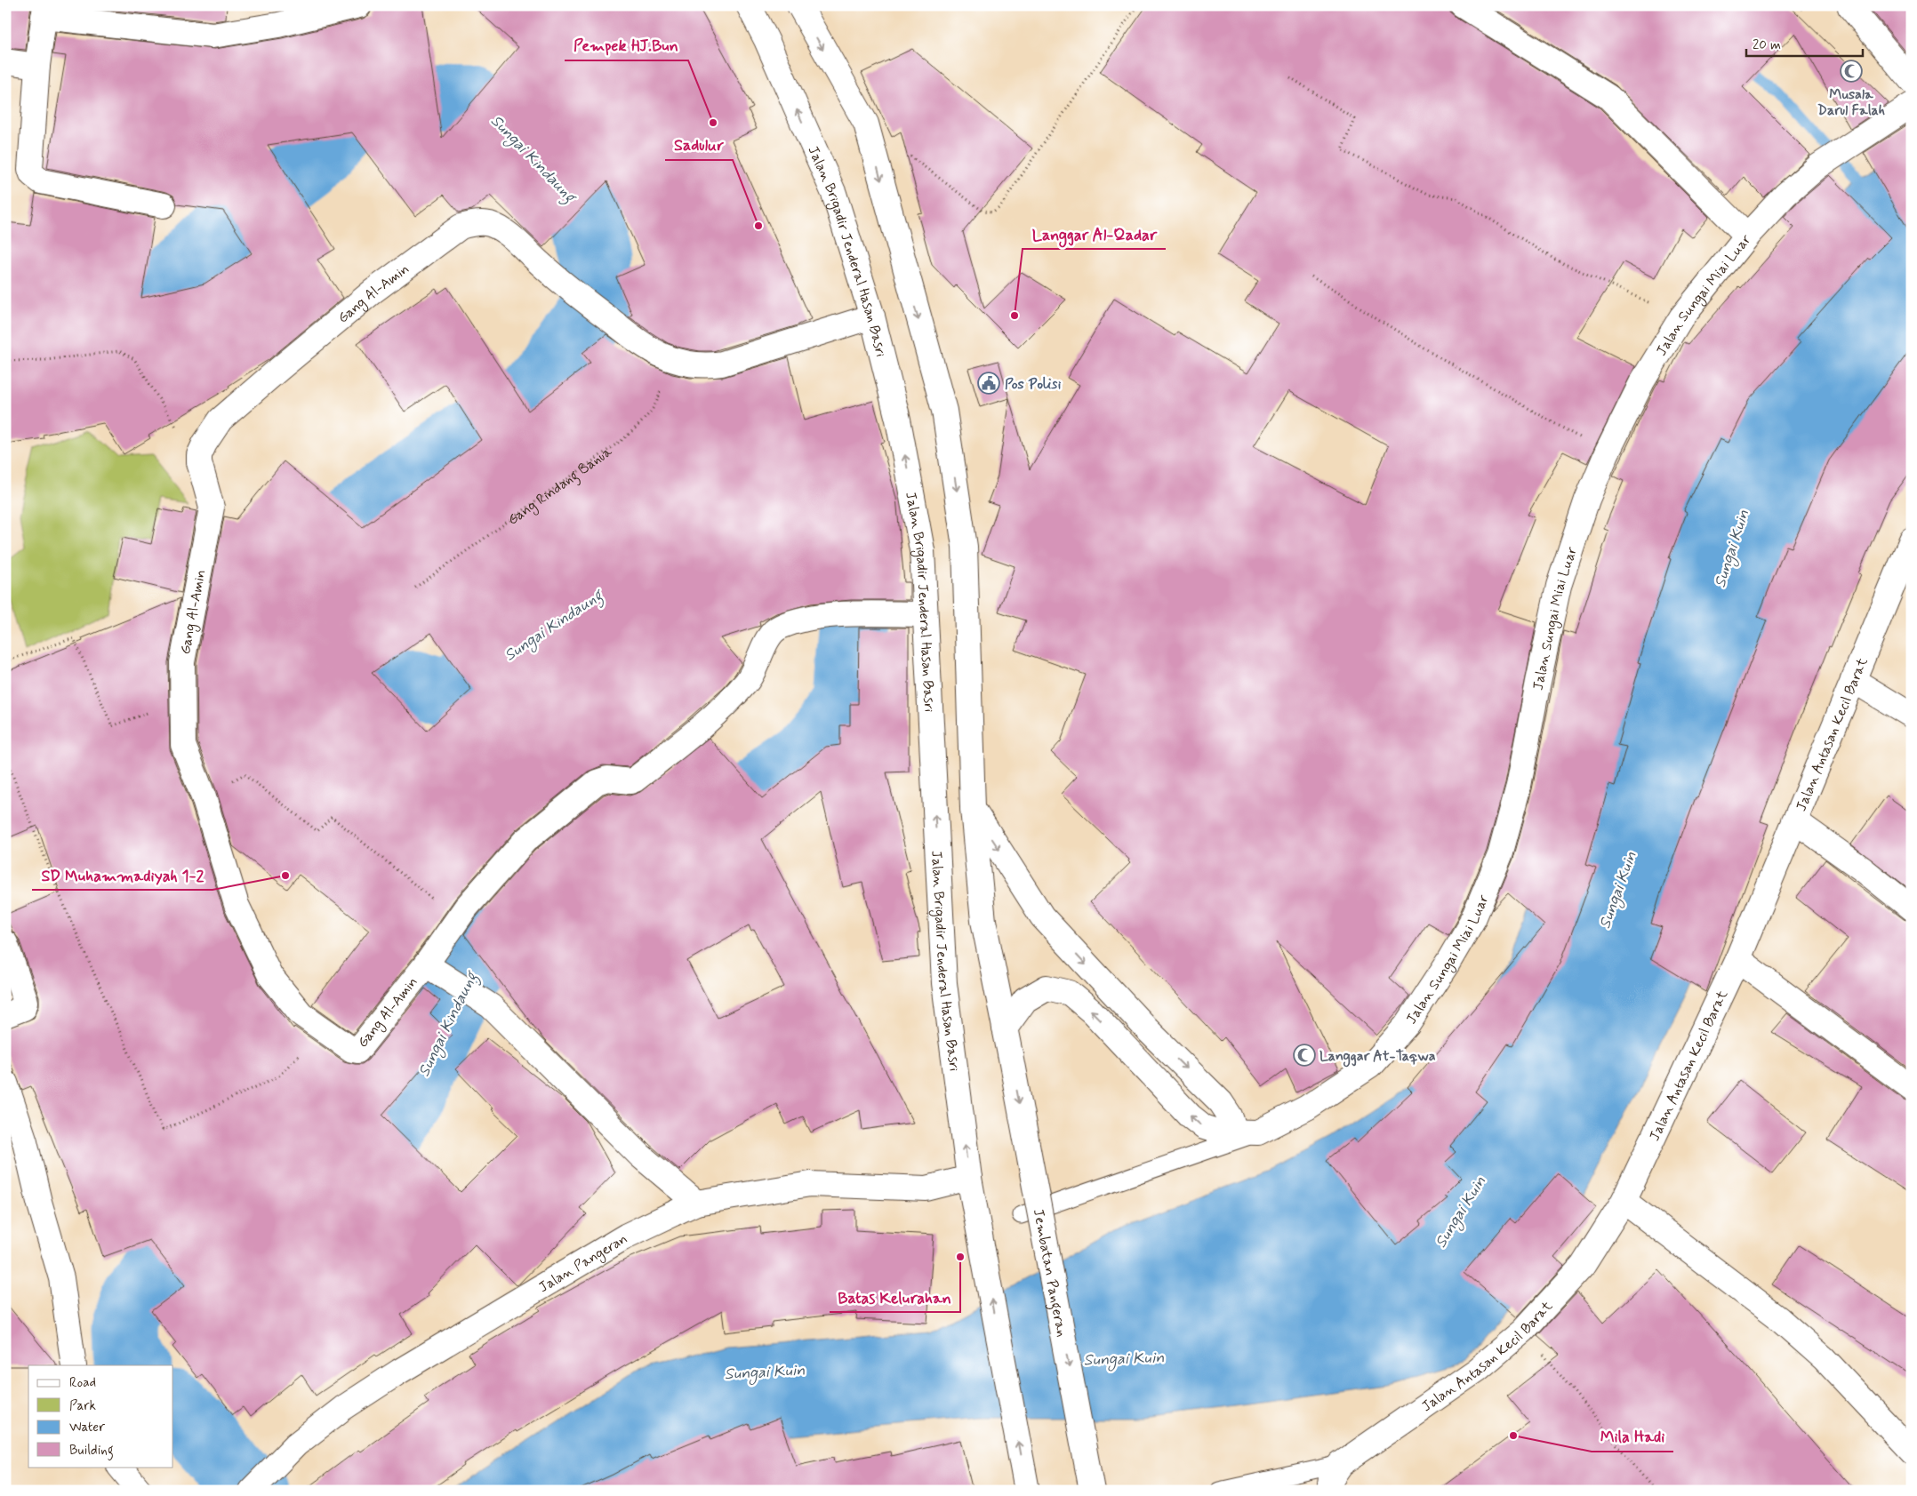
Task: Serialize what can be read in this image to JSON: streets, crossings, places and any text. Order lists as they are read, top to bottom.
{
  "streets": {
    "main road": [
      "Jalan Brigadir Jenderal Hasan Basri",
      "Gang Al-Amin",
      "Jalan Sungai Miai Luar",
      "Jalan Antasan Kecil Barat",
      "Jalan Pangeran",
      "Jembatan Pangeran"
    ],
    "path": ["Gang Rindang Banua"]
  },
  "crossings": [
    ["Jalan Brigadir Jenderal Hasan Basri", "Jalan Pangeran"],
    ["Gang Al-Amin", "Gang Rindang Banua"]
  ],
  "one_way": ["Jembatan Pangeran"],
  "water": ["Sungai Kindaung", "Sungai Kuin"],
  "places": {
    "mosque": ["Musala Darul Falah", "Langgar At-Taqwa"],
    "other": [
      "Pempek HJ.Bun",
      "Sadulur",
      "Langgar Al-Qadar",
      "SD Muhammadiyah 1-2",
      "Batas Kelurahan",
      "Mila Hadi"
    ],
    "public building": ["Pos Polisi"]
  },
  "legend": [
    "Road",
    "Park",
    "Water",
    "Building"
  ],
  "scale_bar": "20 m"
}
